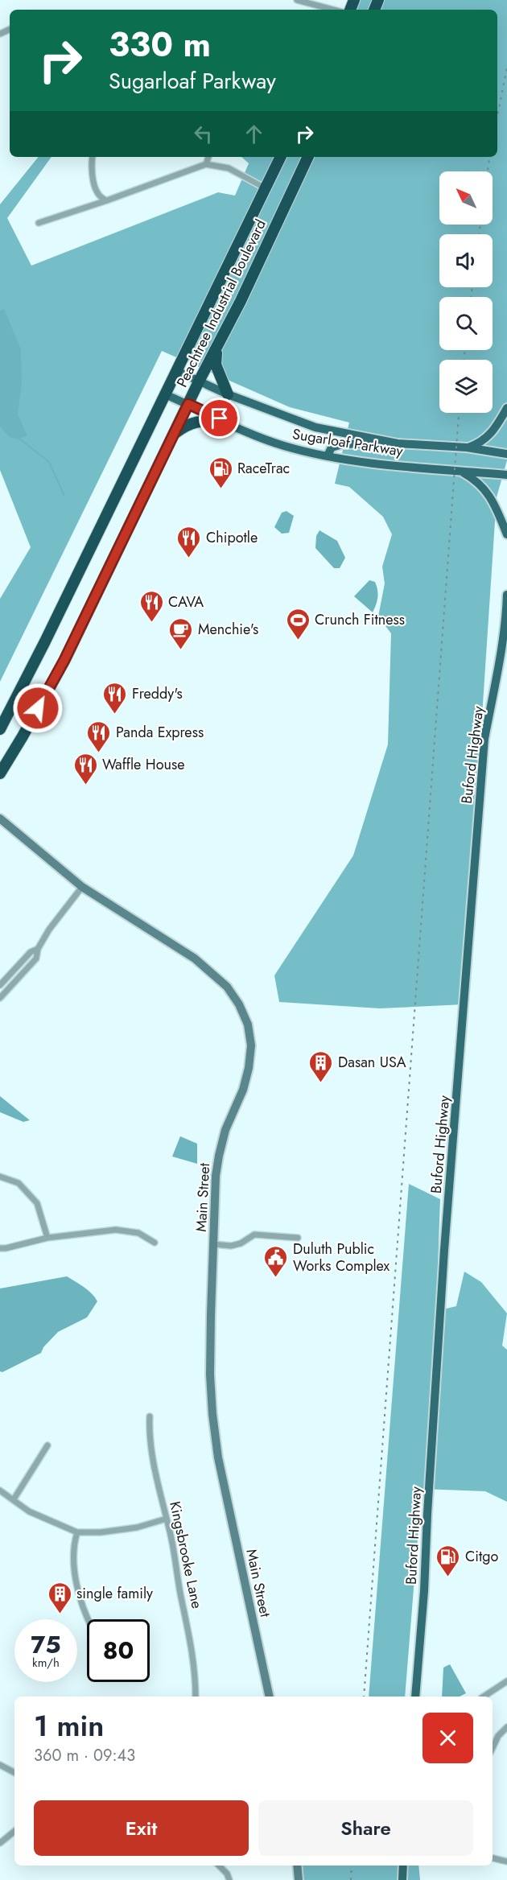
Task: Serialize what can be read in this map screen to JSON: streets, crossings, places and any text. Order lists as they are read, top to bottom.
{
  "streets": {
    "highway": ["Peachtree Industrial Boulevard"],
    "main road": ["Sugarloaf Parkway", "Buford Highway"],
    "street": ["Main Street", "Kingsbrooke Lane"]
  },
  "crossings": [
    ["Peachtree Industrial Boulevard", "Sugarloaf Parkway"]
  ],
  "places": {
    "fuel station": ["RaceTrac", "Citgo"],
    "restaurant": [
      "Chipotle",
      "CAVA",
      "Freddy's",
      "Panda Express",
      "Waffle House"
    ],
    "sports": ["Crunch Fitness"],
    "cafe": ["Menchie's"],
    "building": ["Dasan USA", "single family"],
    "public building": ["Duluth Public Works Complex"]
  },
  "north": "top left",
  "page": {
    "turn": ["330 m", "Sugarloaf Parkway"],
    "speed": "75 km/h",
    "limit": "80",
    "heading": ["1 min", "360 m · 09:43"],
    "buttons": ["Exit", "Share"]
  }
}
